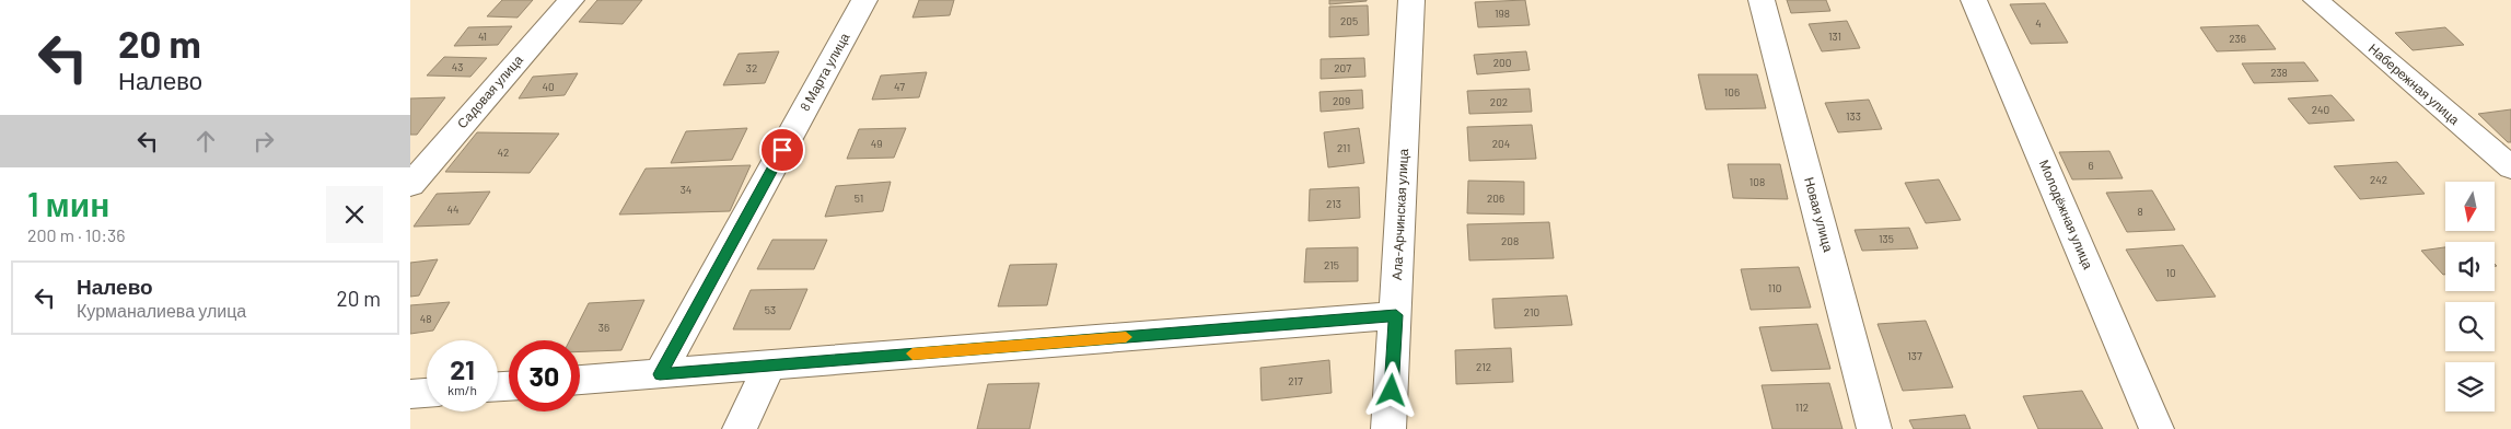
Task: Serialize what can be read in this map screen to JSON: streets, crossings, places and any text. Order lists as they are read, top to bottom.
{
  "streets": {
    "street": [
      "8 Марта улица",
      "Набережная улица",
      "Садовая улица",
      "Ала-Арчинская улица",
      "Новая улица",
      "Молодёжная улица"
    ]
  },
  "house_numbers": [
    "198",
    "205",
    "4",
    "41",
    "131",
    "236",
    "200",
    "43",
    "32",
    "207",
    "238",
    "40",
    "47",
    "106",
    "209",
    "202",
    "240",
    "133",
    "49",
    "204",
    "211",
    "42",
    "6",
    "242",
    "108",
    "34",
    "51",
    "206",
    "213",
    "44",
    "8",
    "135",
    "208",
    "215",
    "10",
    "110",
    "53",
    "210",
    "48",
    "36",
    "137",
    "212",
    "217",
    "112"
  ],
  "north": "bottom",
  "page": {
    "turn": ["20 m", "Налево"],
    "heading": ["1 мин", "200 m · 10:36"],
    "list": [
      {
        "name": "Налево",
        "note": "Курманалиева улица",
        "value": "20 m"
      }
    ],
    "speed": "21 km/h",
    "limit": "30"
  }
}
